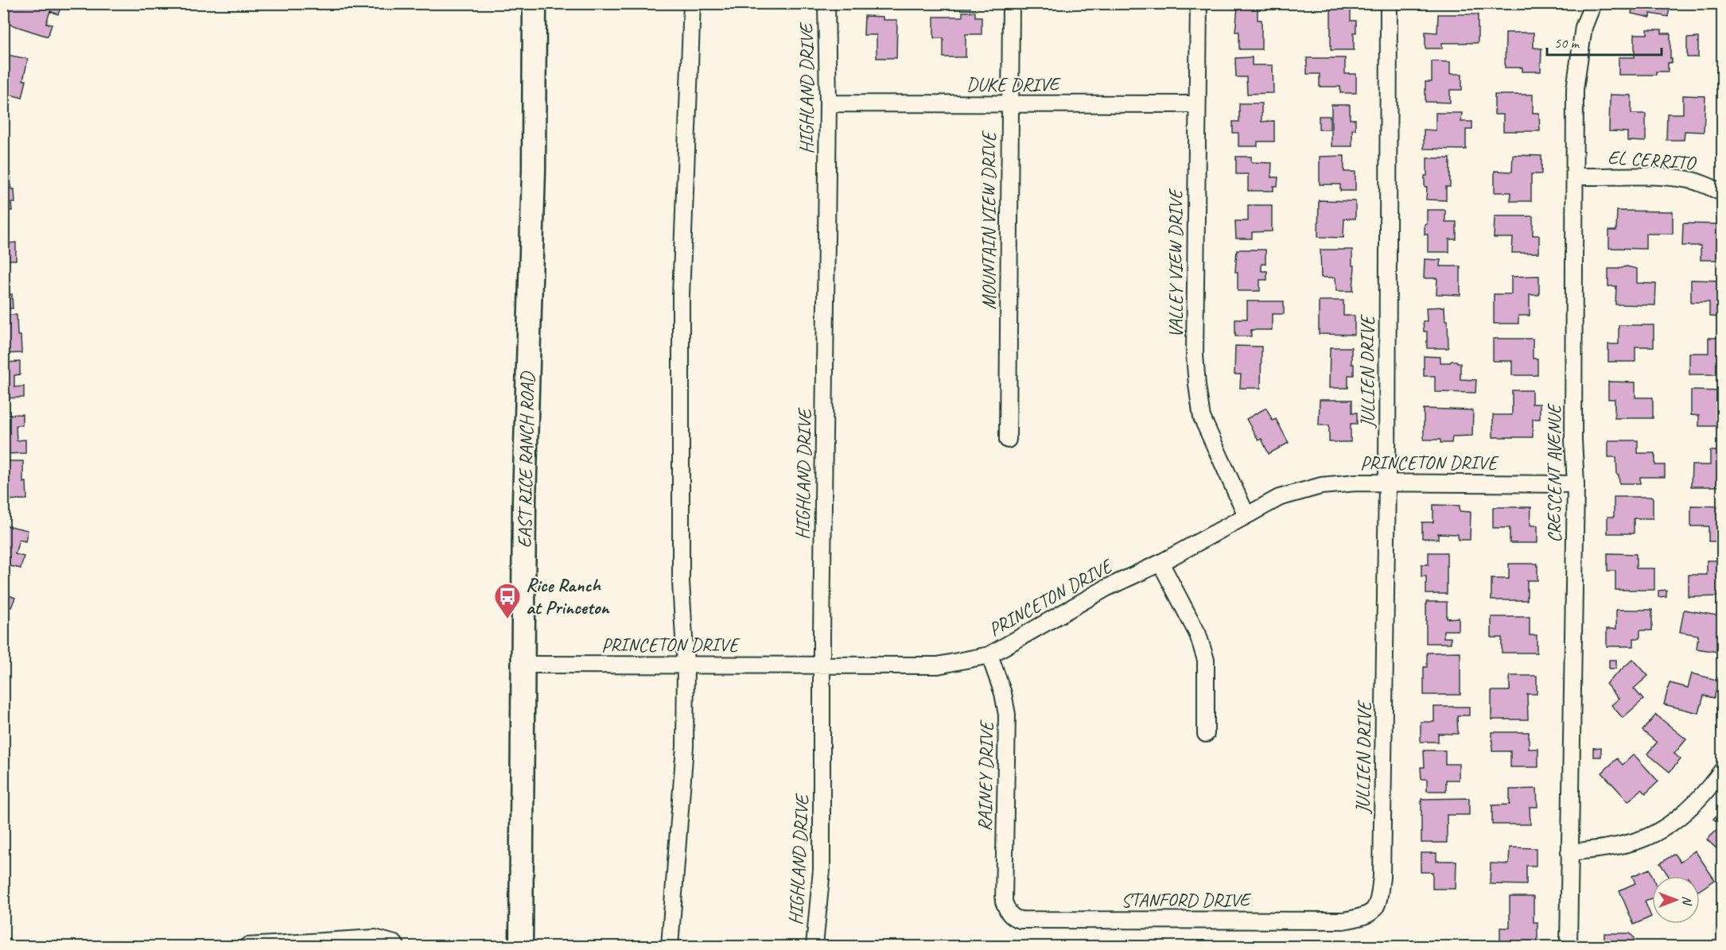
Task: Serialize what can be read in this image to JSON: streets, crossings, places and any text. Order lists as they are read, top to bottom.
{
  "streets": {
    "main road": ["EAST RICE RANCH ROAD"],
    "street": [
      "DUKE DRIVE",
      "HIGHLAND DRIVE",
      "EL CERRITO",
      "MOUNTAIN VIEW DRIVE",
      "VALLEY VIEW DRIVE",
      "JULLIEN DRIVE",
      "PRINCETON DRIVE",
      "CRESCENT AVENUE",
      "RAINEY DRIVE",
      "STANFORD DRIVE"
    ]
  },
  "crossings": [
    ["DUKE DRIVE", "HIGHLAND DRIVE"],
    ["DUKE DRIVE", "MOUNTAIN VIEW DRIVE"],
    ["DUKE DRIVE", "VALLEY VIEW DRIVE"],
    ["HIGHLAND DRIVE", "PRINCETON DRIVE"],
    ["EL CERRITO", "CRESCENT AVENUE"],
    ["VALLEY VIEW DRIVE", "PRINCETON DRIVE"],
    ["JULLIEN DRIVE", "PRINCETON DRIVE"],
    ["JULLIEN DRIVE", "STANFORD DRIVE"],
    ["EAST RICE RANCH ROAD", "PRINCETON DRIVE"],
    ["PRINCETON DRIVE", "CRESCENT AVENUE"],
    ["PRINCETON DRIVE", "RAINEY DRIVE"],
    ["RAINEY DRIVE", "STANFORD DRIVE"]
  ],
  "places": {
    "bus stop": ["Rice Ranch at Princeton"]
  },
  "scale_bar": "50 m",
  "north": "right"
}
